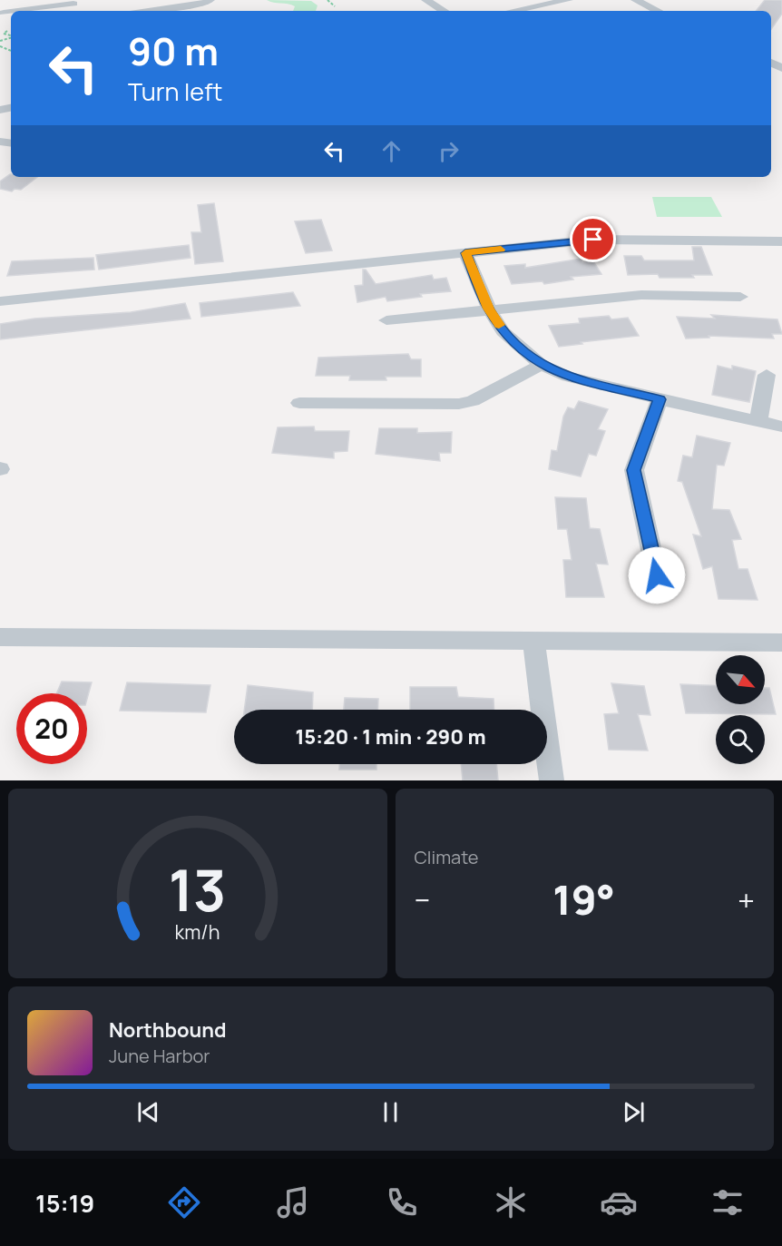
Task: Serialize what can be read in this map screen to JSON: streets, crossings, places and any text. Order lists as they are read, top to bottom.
{
  "north": "bottom right",
  "page": {
    "turn": ["90 m", "Turn left"],
    "limit": "20",
    "trip": "15:20 · 1 min · 290 m",
    "tile": "Climate",
    "heat": ["−", "19°", "+"],
    "song": ["Northbound", "June Harbor"],
    "tabs": "15:19",
    "gauge": ["13", "km/h"]
  }
}
